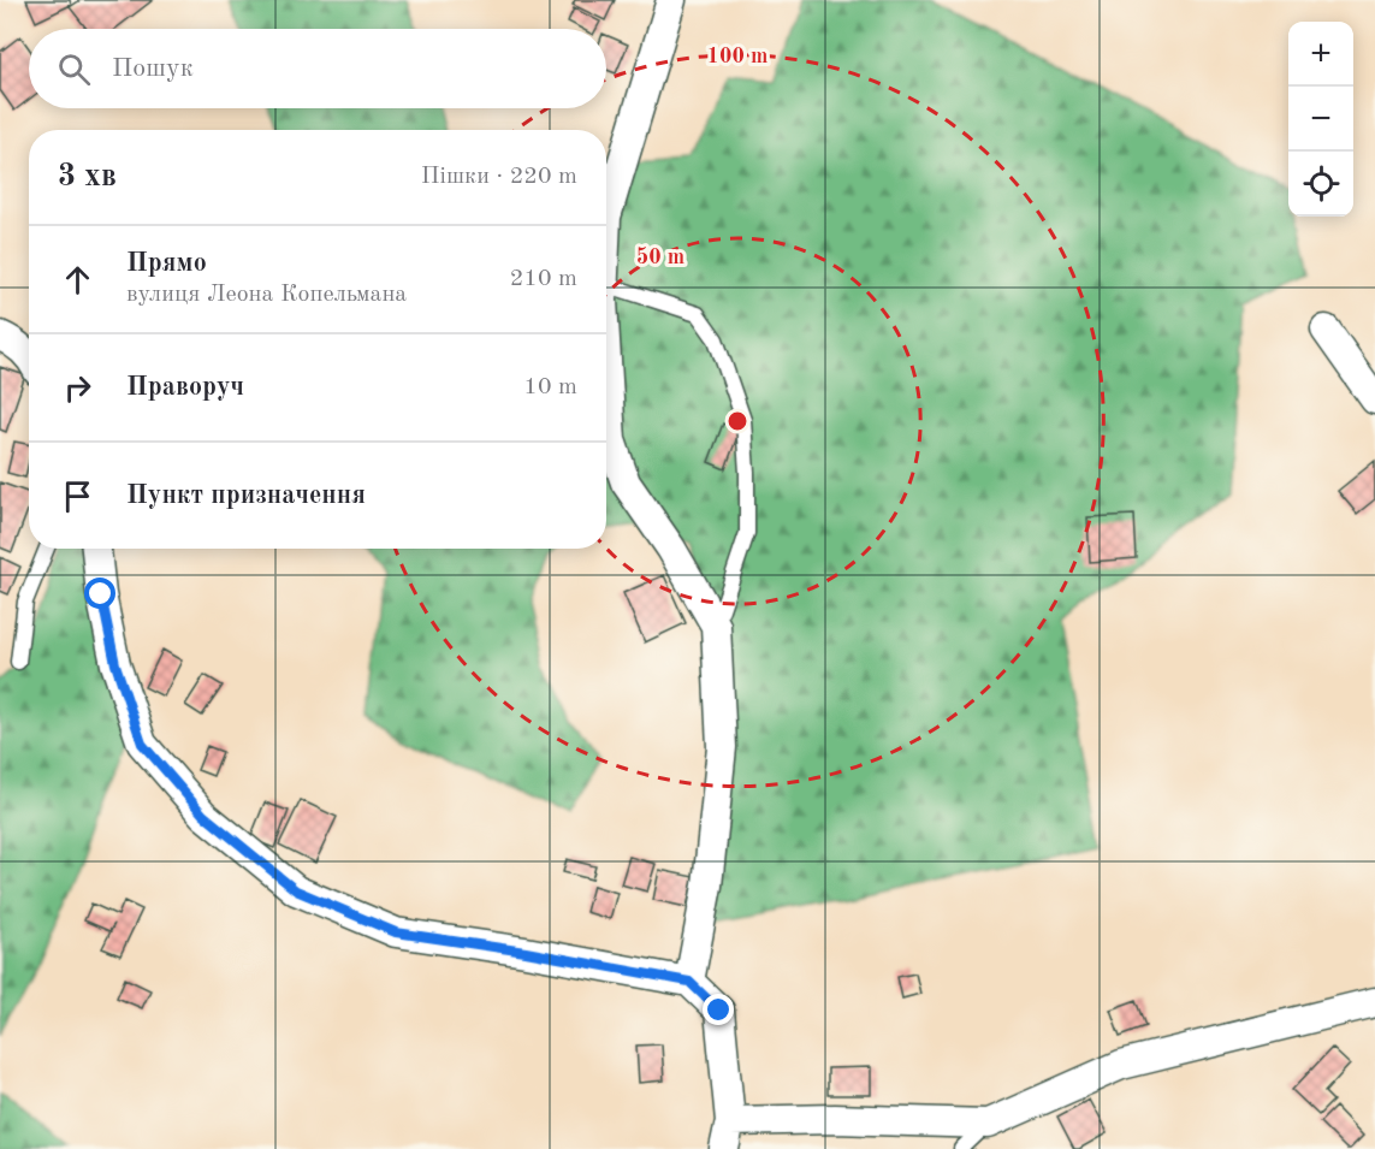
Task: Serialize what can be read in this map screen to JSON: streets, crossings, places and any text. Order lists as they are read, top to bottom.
{
  "page": {
    "map_buttons": ["+", "−"],
    "search": "Пошук",
    "heading": ["3 хв", "Пішки · 220 m"],
    "list": [
      ["Прямо", "вулиця Леона Копельмана", "210 m"],
      ["Праворуч", "10 m"],
      "Пункт призначення"
    ]
  },
  "rings": ["100 m", "50 m"]
}
